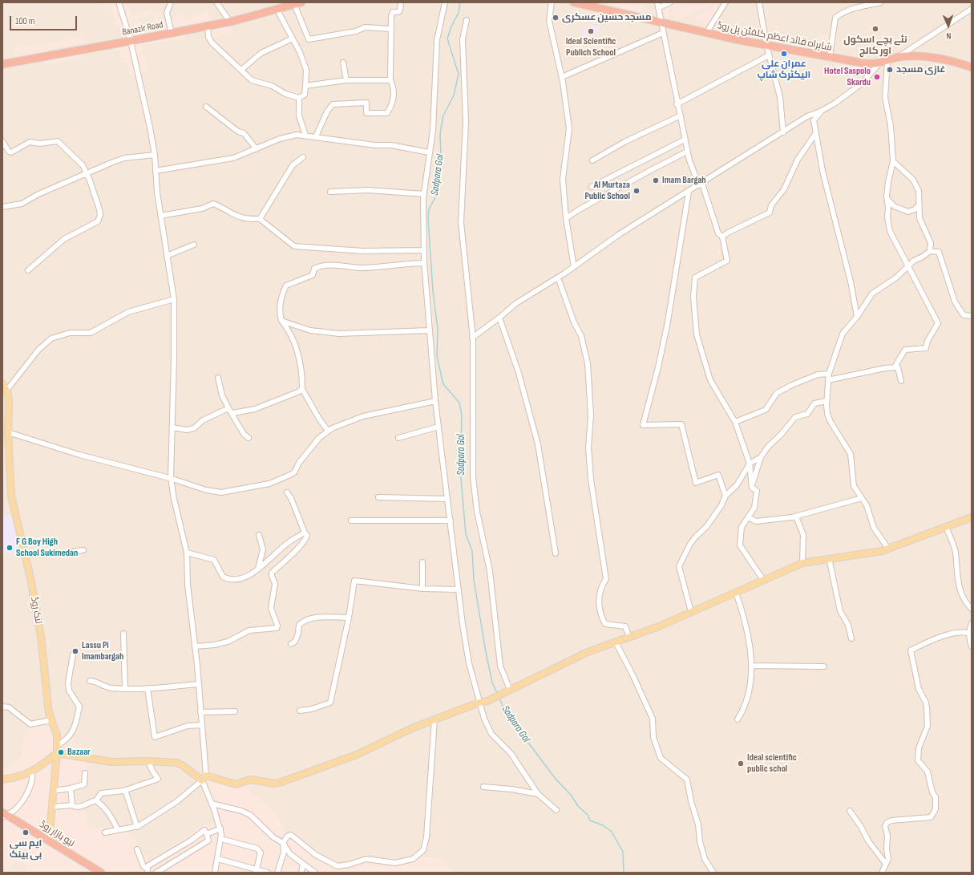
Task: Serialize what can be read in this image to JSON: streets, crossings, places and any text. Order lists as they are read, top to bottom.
{
  "streets": {
    "highway": ["Banazir Road", "شاہراہ قائد اعظم کلفٹن پل روڈ", "نیو بازار روڈ"],
    "main road": ["لنک روڈ"]
  },
  "crossings": [
    ["لنک روڈ", "نیو بازار روڈ"]
  ],
  "water": ["Sadpara Gol"],
  "places": [
    "مسجد حسین عسکری",
    "نئے بچے اسکول اور کالج",
    "Ideal Scientific Publich School",
    "عمران علی الیکٹرک شاپ",
    "غازی مسجد",
    "Hotel Saspolo Skardu",
    "Imam Bargah",
    "Al Murtaza Public School",
    "F G Boy High School Sukimedan",
    "Lassu Pi Imambargah",
    "Bazaar",
    "Ideal scientific public schol",
    "ایم سی بی بینک"
  ],
  "scale_bar": "100 m",
  "north": "bottom"
}
